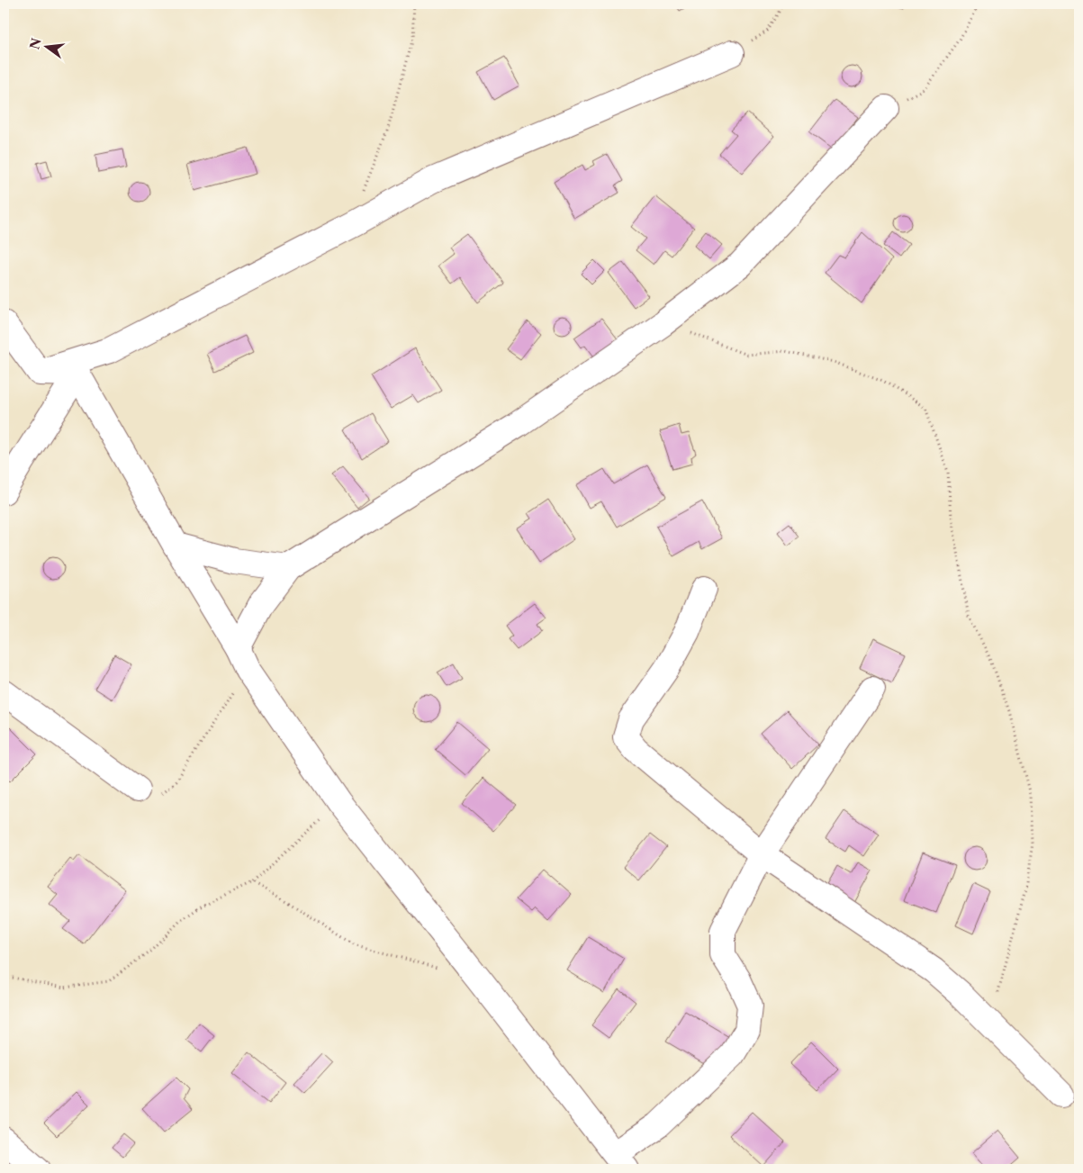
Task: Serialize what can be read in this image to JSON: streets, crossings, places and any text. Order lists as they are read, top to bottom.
{
  "north": "left"
}
